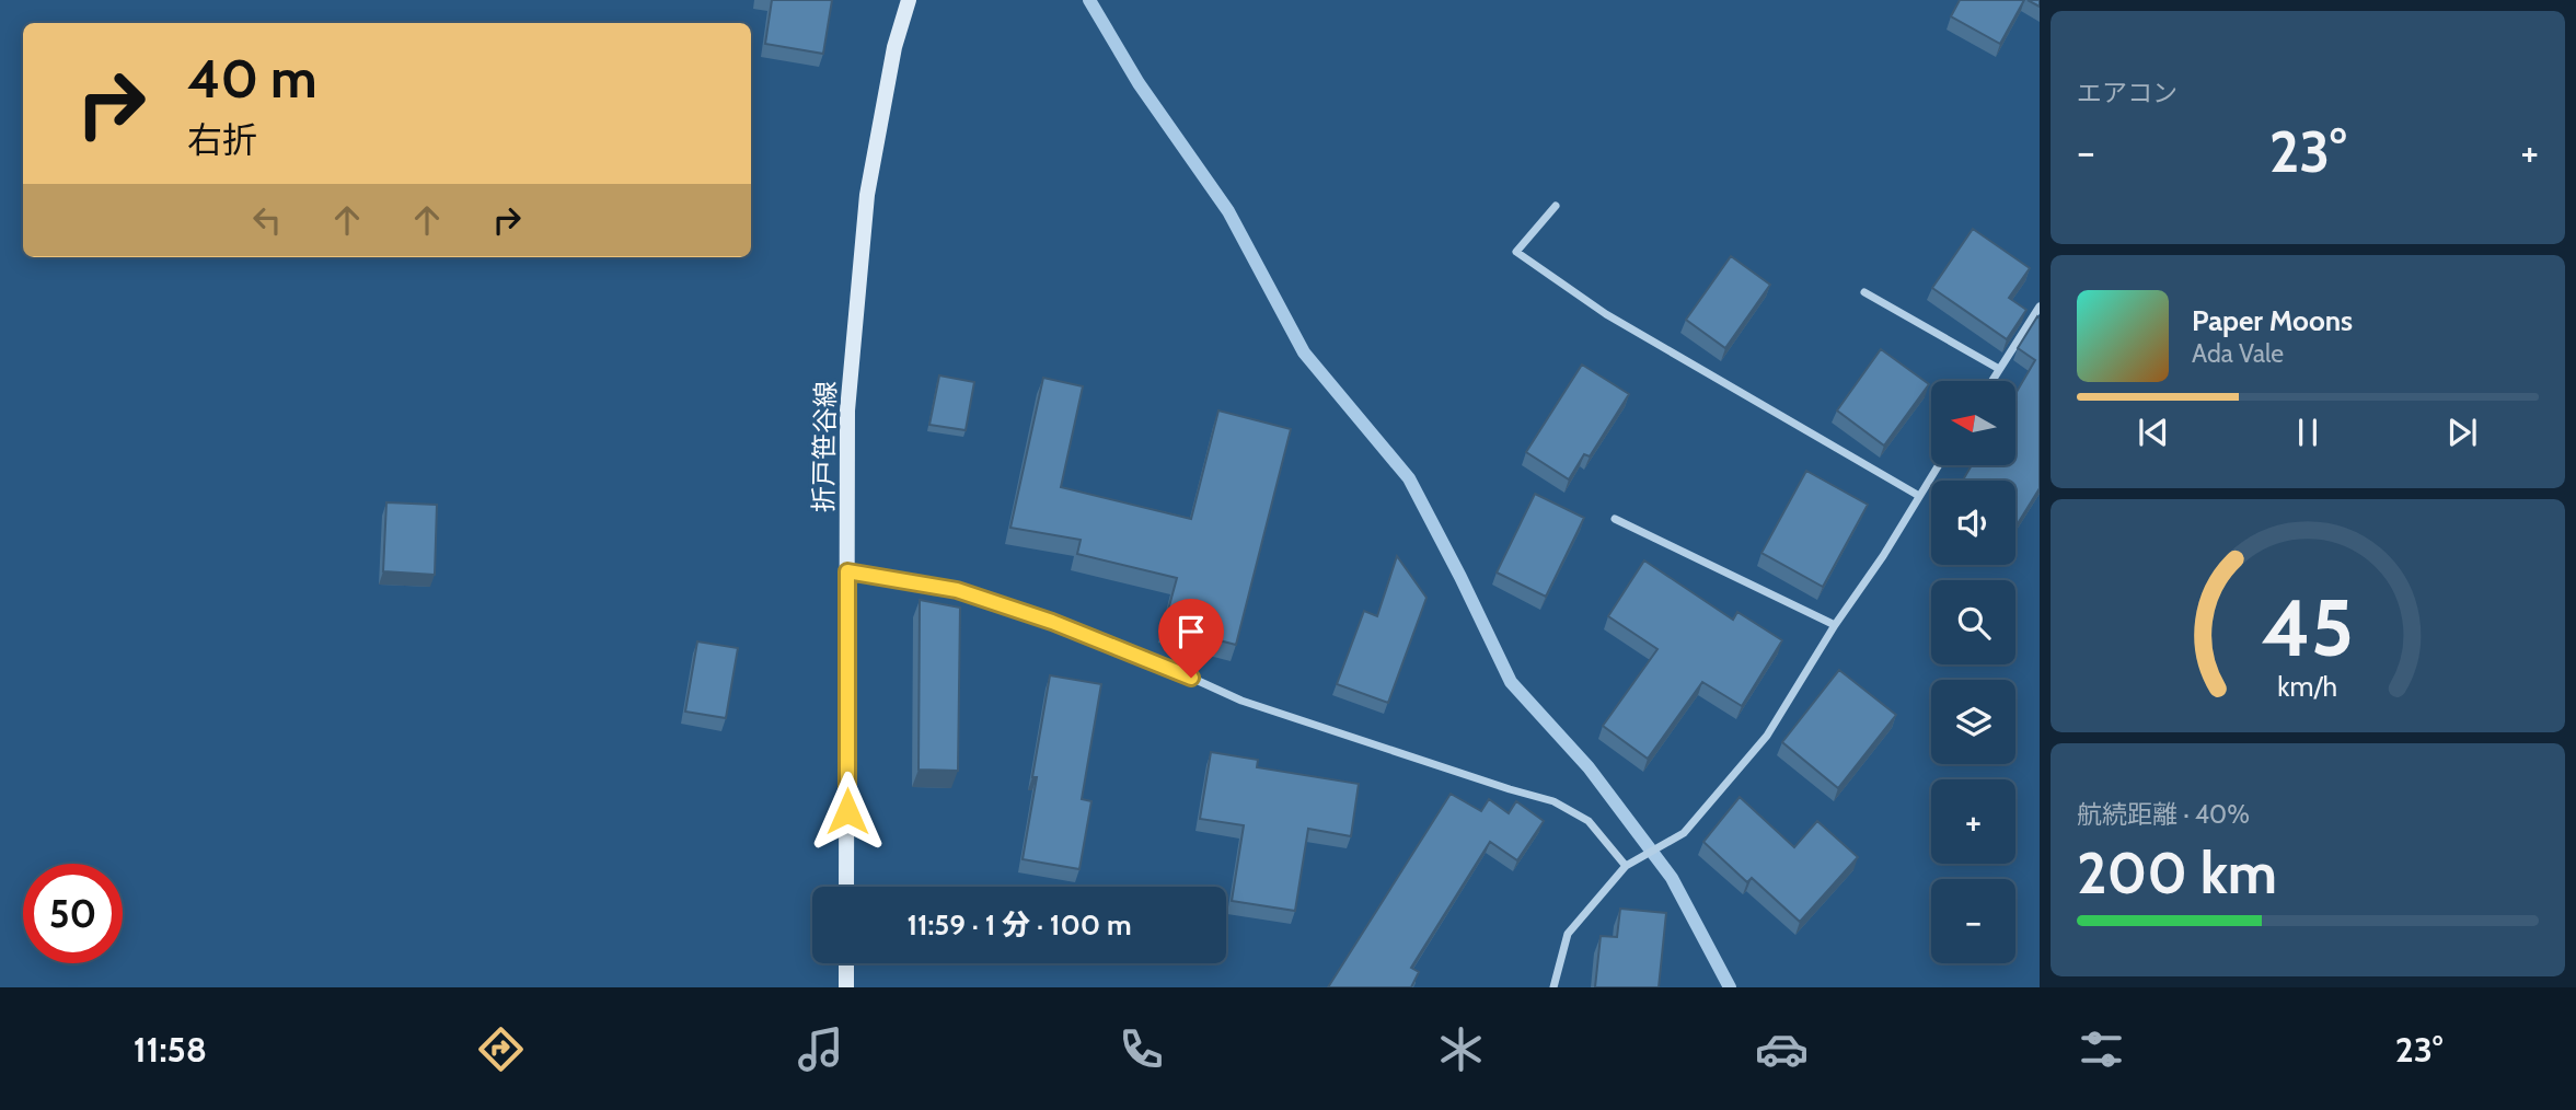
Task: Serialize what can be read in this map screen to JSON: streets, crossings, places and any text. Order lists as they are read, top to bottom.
{
  "streets": {
    "main road": ["折戸笹谷線"]
  },
  "north": "left",
  "page": {
    "tile": [
      "エアコン",
      ["航続距離 · 40%", "200 km"]
    ],
    "turn": ["40 m", "右折"],
    "heat": ["−", "23°", "+"],
    "song": ["Paper Moons", "Ada Vale"],
    "map_buttons": ["+", "−"],
    "limit": "50",
    "trip": "11:59 · 1 分 · 100 m",
    "tabs": ["11:58", "23°"],
    "gauge": ["45", "km/h"]
  }
}
